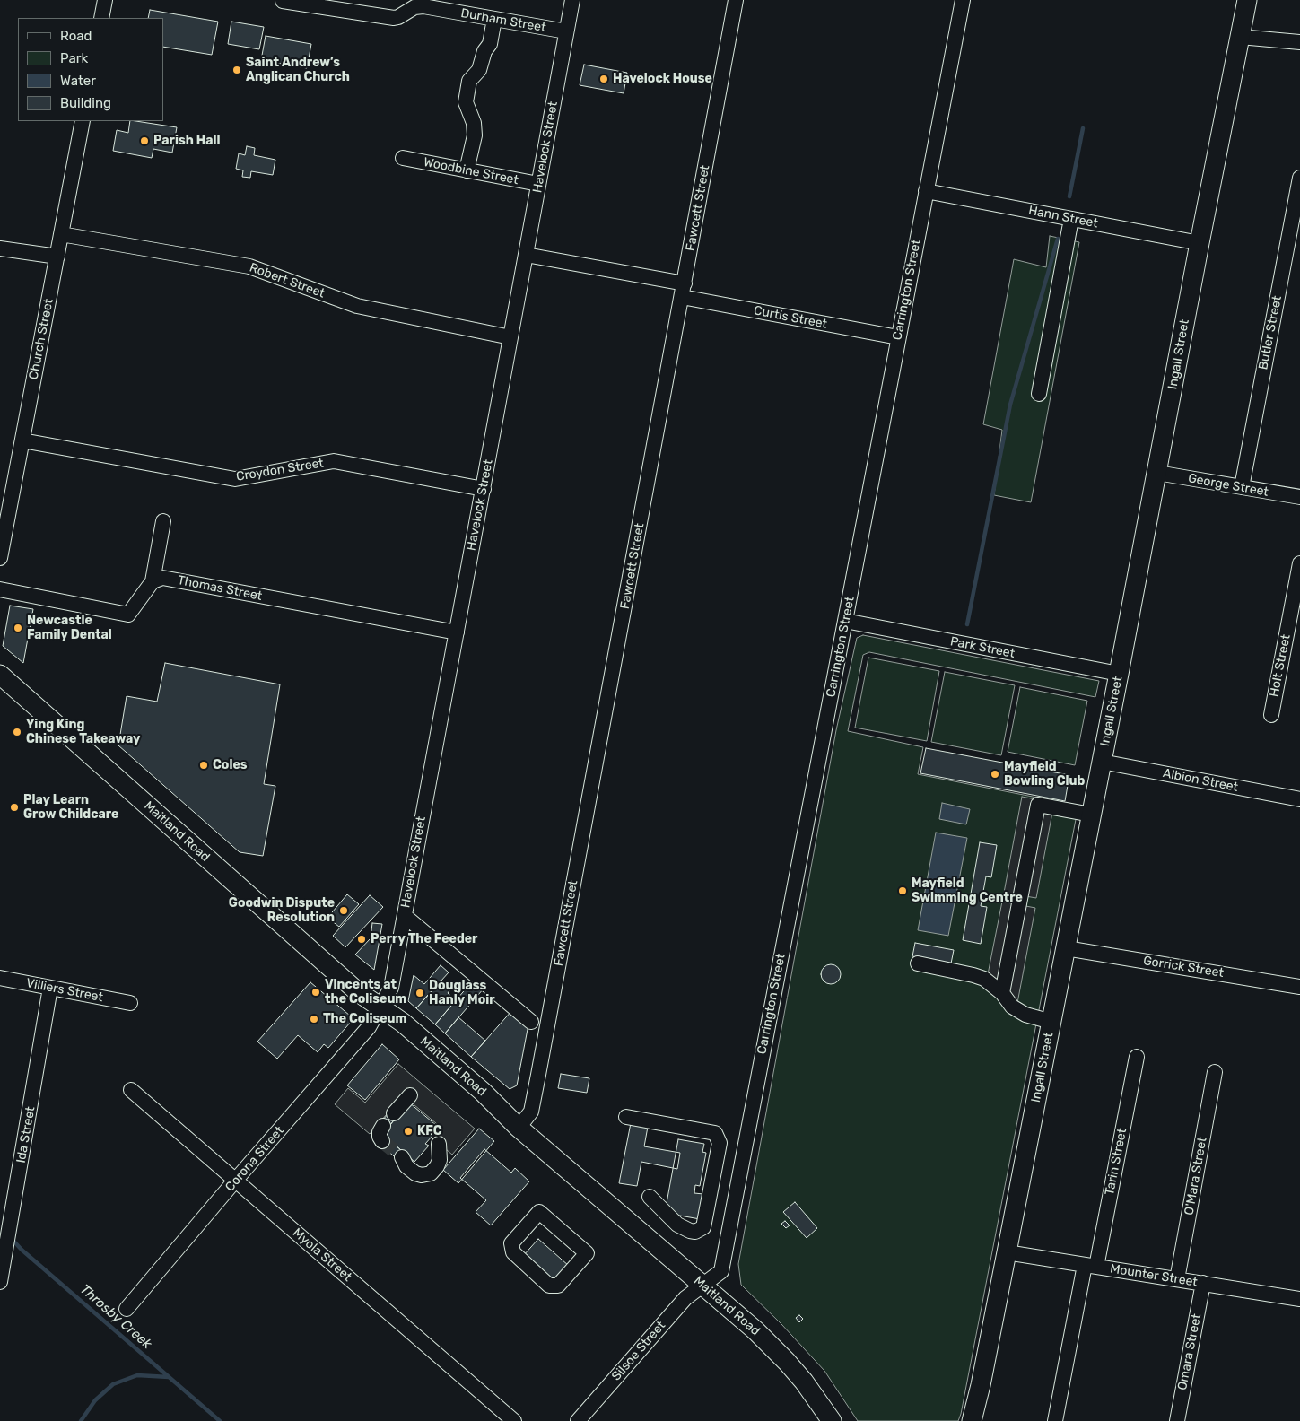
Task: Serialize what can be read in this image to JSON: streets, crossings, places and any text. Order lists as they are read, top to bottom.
{
  "streets": {
    "main road": ["Ingall Street", "Maitland Road"],
    "street": [
      "Durham Street",
      "Havelock Street",
      "Woodbine Street",
      "Fawcett Street",
      "Hann Street",
      "Robert Street",
      "Carrington Street",
      "Curtis Street",
      "Butler Street",
      "Church Street",
      "Croydon Street",
      "George Street",
      "Thomas Street",
      "Park Street",
      "Holt Street",
      "Albion Street",
      "Gorrick Street",
      "Villiers Street",
      "Ida Street",
      "Corona Street",
      "Tarin Street",
      "O'Mara Street",
      "Myola Street",
      "Mounter Street",
      "Silsoe Street",
      "Omara Street"
    ]
  },
  "crossings": [
    ["Durham Street", "Havelock Street"],
    ["Havelock Street", "Woodbine Street"],
    ["Havelock Street", "Robert Street"],
    ["Havelock Street", "Curtis Street"],
    ["Havelock Street", "Croydon Street"],
    ["Havelock Street", "Thomas Street"],
    ["Havelock Street", "Maitland Road"],
    ["Havelock Street", "Corona Street"],
    ["Fawcett Street", "Curtis Street"],
    ["Fawcett Street", "Maitland Road"],
    ["Hann Street", "Carrington Street"],
    ["Hann Street", "Ingall Street"],
    ["Robert Street", "Church Street"],
    ["Carrington Street", "Curtis Street"],
    ["Carrington Street", "Park Street"],
    ["Carrington Street", "Maitland Road"],
    ["Carrington Street", "Silsoe Street"],
    ["Butler Street", "George Street"],
    ["Church Street", "Croydon Street"],
    ["Ingall Street", "George Street"],
    ["Ingall Street", "Park Street"],
    ["Ingall Street", "Albion Street"],
    ["Ingall Street", "Gorrick Street"],
    ["Ingall Street", "Mounter Street"],
    ["Maitland Road", "Corona Street"],
    ["Maitland Road", "Silsoe Street"],
    ["Villiers Street", "Ida Street"],
    ["Corona Street", "Myola Street"],
    ["Tarin Street", "Mounter Street"],
    ["O'Mara Street", "Mounter Street"],
    ["Mounter Street", "Omara Street"]
  ],
  "water": ["Throsby Creek"],
  "places": [
    "Saint Andrew’s Anglican Church",
    "Havelock House",
    "Parish Hall",
    "Newcastle Family Dental",
    "Ying King Chinese Takeaway",
    "Coles",
    "Mayfield Bowling Club",
    "Play Learn Grow Childcare",
    "Mayfield Swimming Centre",
    "Goodwin Dispute Resolution",
    "Perry The Feeder",
    "Vincents at the Coliseum",
    "Douglass Hanly Moir",
    "The Coliseum",
    "KFC"
  ],
  "legend": [
    "Road",
    "Park",
    "Water",
    "Building"
  ]
}
